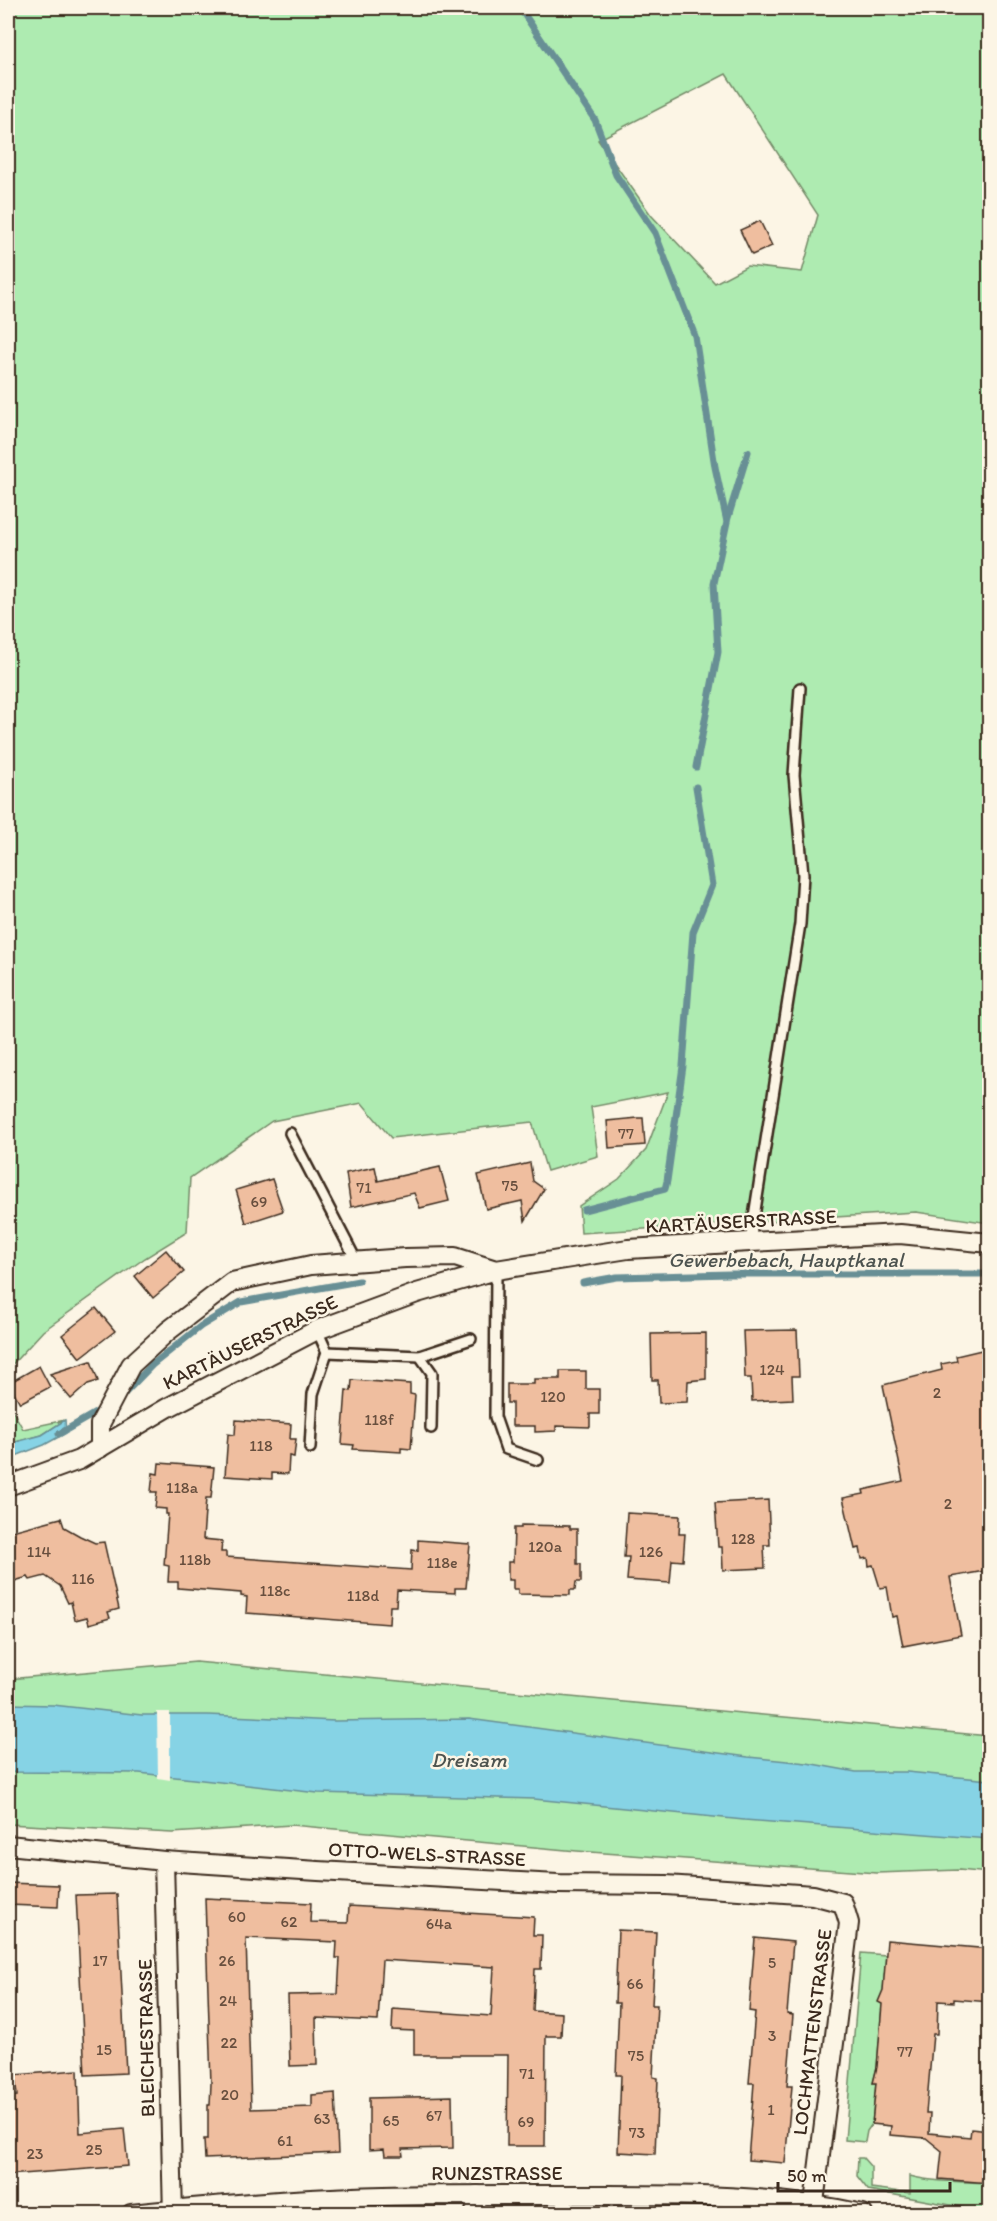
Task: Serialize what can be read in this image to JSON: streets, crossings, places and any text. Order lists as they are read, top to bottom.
{
  "streets": {
    "street": [
      "KARTÄUSERSTRASSE",
      "OTTO-WELS-STRASSE",
      "LOCHMATTENSTRASSE",
      "BLEICHESTRASSE",
      "RUNZSTRASSE"
    ]
  },
  "crossings": [
    ["OTTO-WELS-STRASSE", "LOCHMATTENSTRASSE"],
    ["OTTO-WELS-STRASSE", "BLEICHESTRASSE"],
    ["LOCHMATTENSTRASSE", "RUNZSTRASSE"],
    ["BLEICHESTRASSE", "RUNZSTRASSE"]
  ],
  "water": ["Gewerbebach, Hauptkanal", "Dreisam"],
  "house_numbers": [
    "77",
    "75",
    "71",
    "69",
    "124",
    "2",
    "120",
    "118f",
    "118",
    "118a",
    "2",
    "128",
    "120a",
    "114",
    "126",
    "118b",
    "118e",
    "116",
    "118c",
    "118d",
    "60",
    "62",
    "64a",
    "17",
    "26",
    "5",
    "66",
    "24",
    "3",
    "22",
    "15",
    "77",
    "75",
    "71",
    "20",
    "1",
    "67",
    "63",
    "65",
    "69",
    "73",
    "61",
    "25",
    "23"
  ],
  "scale_bar": "50 m"
}
